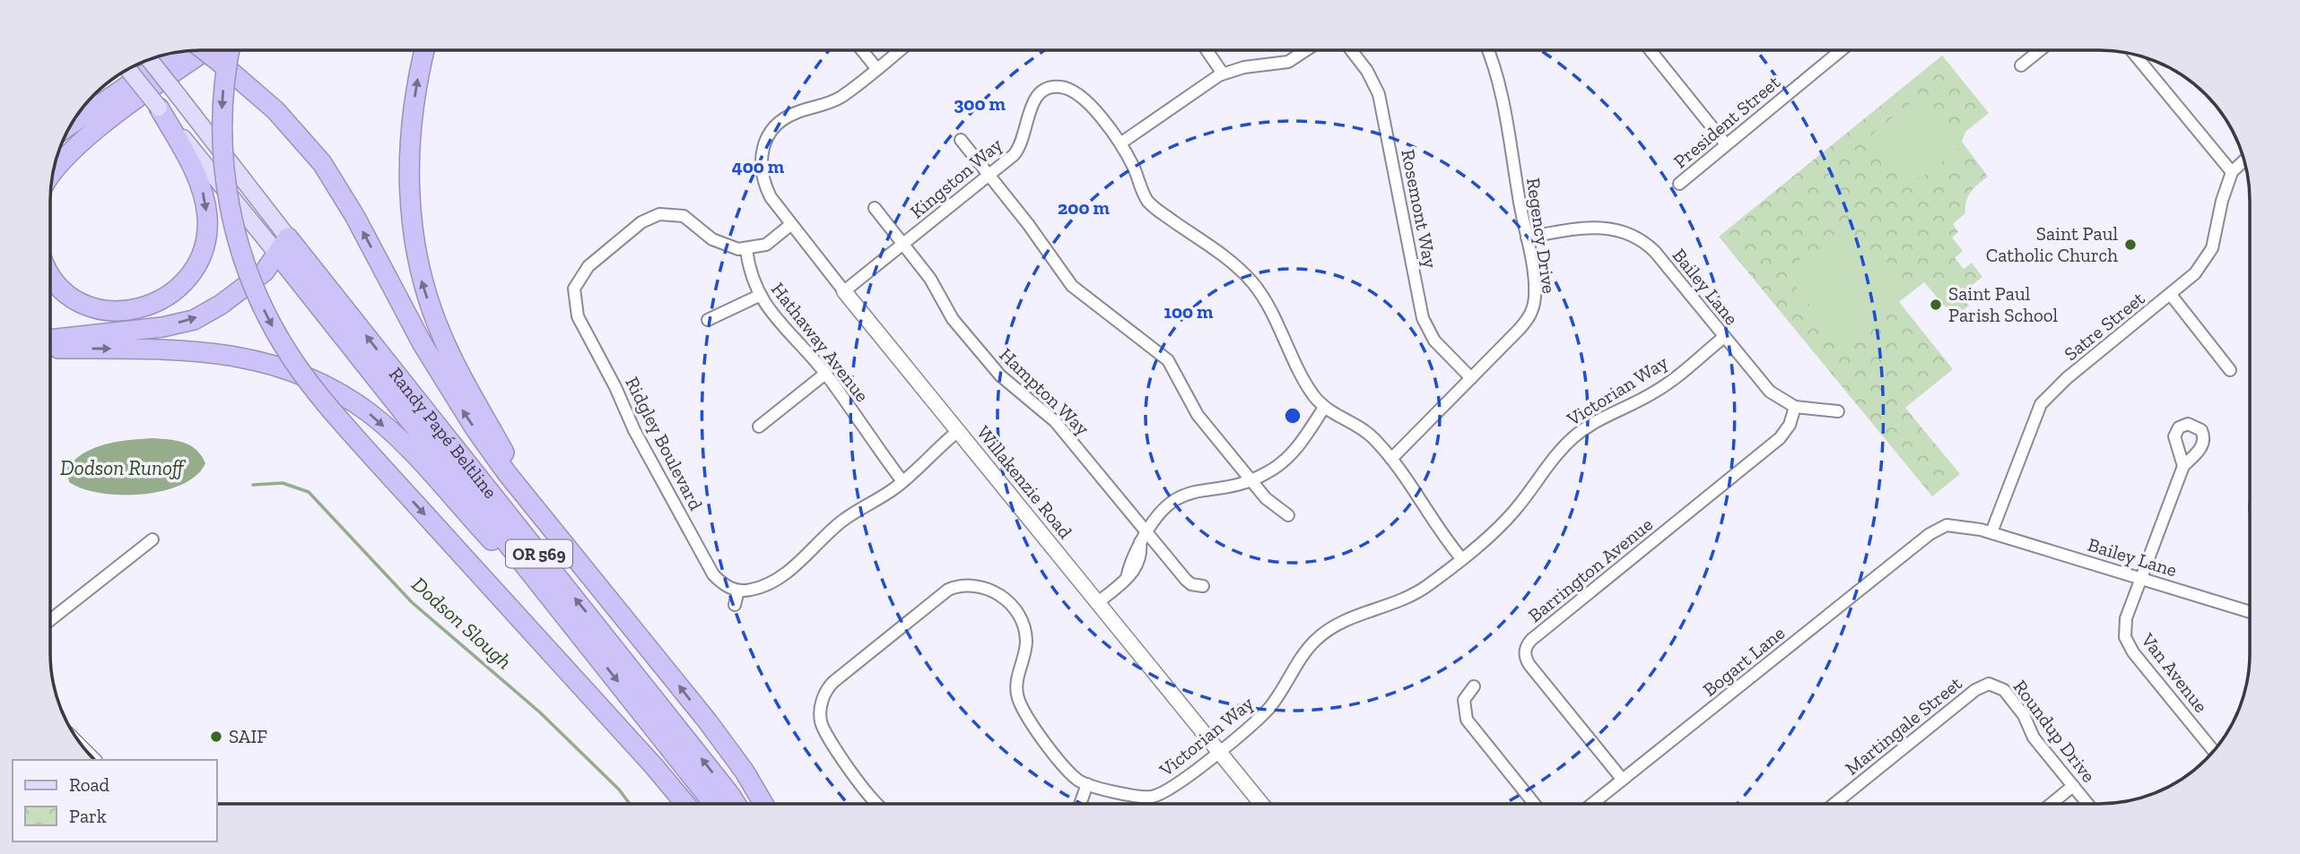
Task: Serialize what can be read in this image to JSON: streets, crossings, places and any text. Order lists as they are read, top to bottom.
{
  "streets": {
    "highway": ["Randy Papé Beltline", "OR 569"],
    "street": [
      "President Street",
      "Kingston Way",
      "Rosemont Way",
      "Regency Drive",
      "Bailey Lane",
      "Satre Street",
      "Hathaway Avenue",
      "Victorian Way",
      "Hampton Way",
      "Ridgley Boulevard",
      "Willakenzie Road",
      "Barrington Avenue",
      "Bogart Lane",
      "Van Avenue",
      "Martingale Street",
      "Roundup Drive"
    ]
  },
  "crossings": [
    ["Kingston Way", "Hampton Way"],
    ["Kingston Way", "Willakenzie Road"],
    ["Rosemont Way", "Regency Drive"],
    ["Regency Drive", "Bailey Lane"],
    ["Bailey Lane", "Satre Street"],
    ["Bailey Lane", "Victorian Way"],
    ["Bailey Lane", "Barrington Avenue"],
    ["Bailey Lane", "Bogart Lane"],
    ["Bailey Lane", "Van Avenue"],
    ["Hathaway Avenue", "Ridgley Boulevard"],
    ["Victorian Way", "Willakenzie Road"],
    ["Barrington Avenue", "Bogart Lane"],
    ["Martingale Street", "Roundup Drive"]
  ],
  "water": ["Dodson Runoff", "Dodson Slough"],
  "places": ["Saint Paul Catholic Church", "Saint Paul Parish School", "SAIF"],
  "legend": ["Road", "Park"],
  "rings": [
    "300 m",
    "400 m",
    "200 m",
    "100 m"
  ]
}
